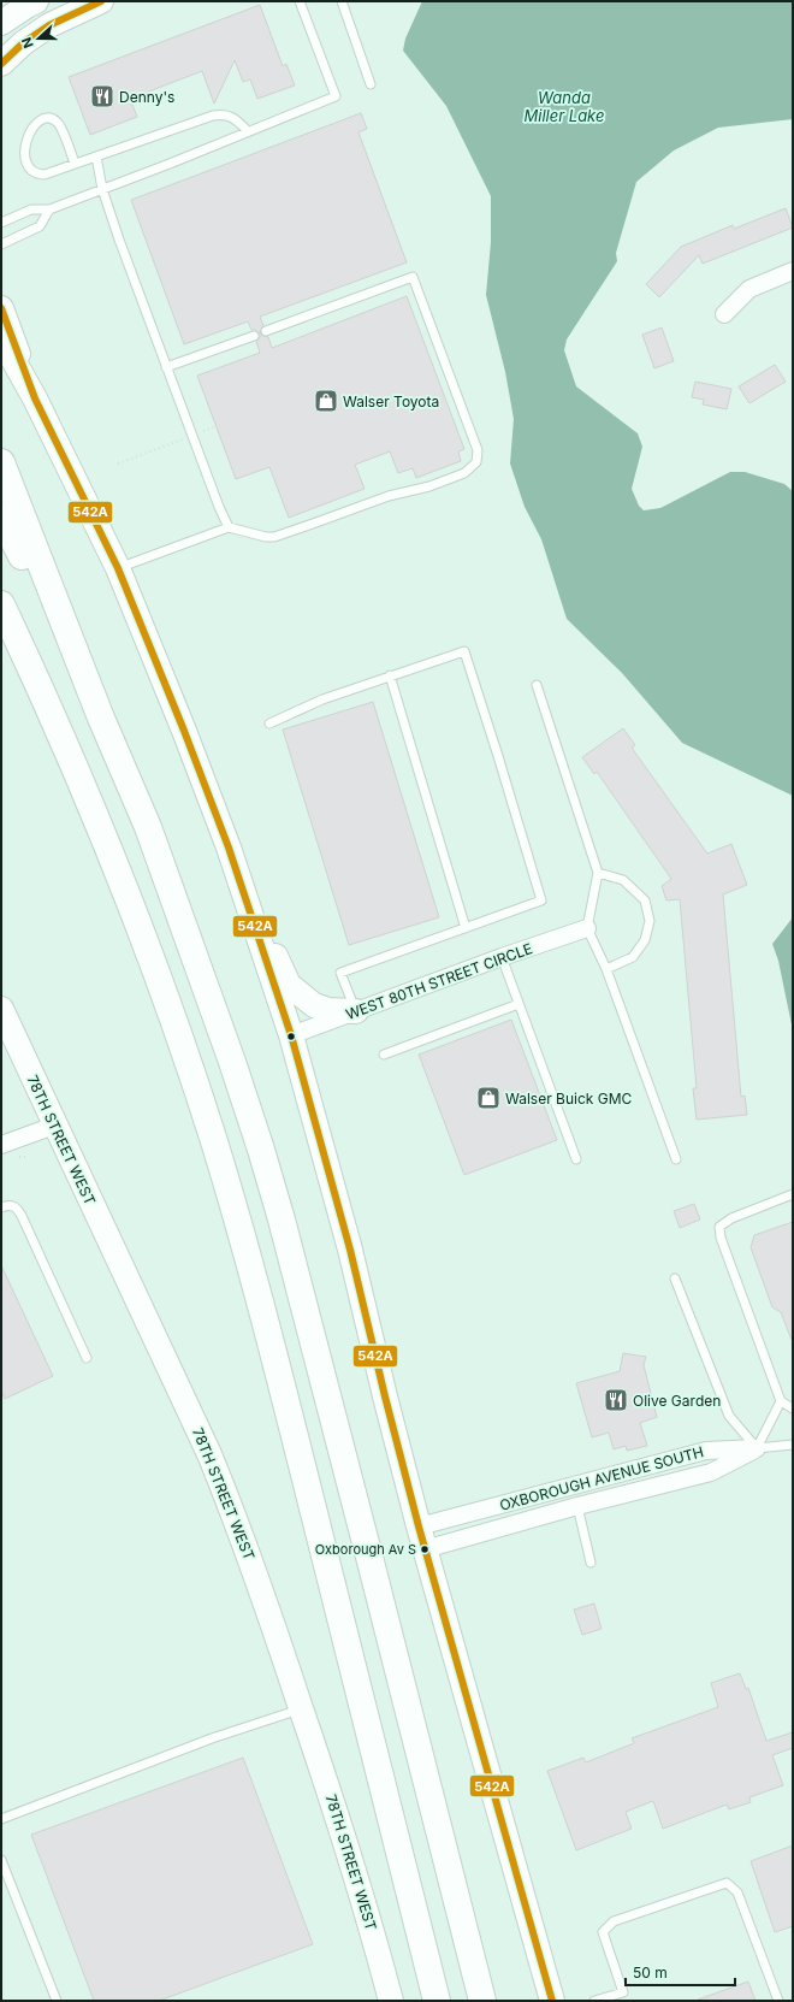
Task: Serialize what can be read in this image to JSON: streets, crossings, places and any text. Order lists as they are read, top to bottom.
{
  "streets": {
    "street": ["WEST 80TH STREET CIRCLE", "78TH STREET WEST", "OXBOROUGH AVENUE SOUTH"]
  },
  "water": ["Wanda Miller Lake"],
  "places": {
    "restaurant": ["Denny's", "Olive Garden"],
    "shop": ["Walser Toyota", "Walser Buick GMC"],
    "other": ["Oxborough Av S"]
  },
  "lines": ["transit line 542A"],
  "scale_bar": "50 m",
  "north": "left"
}
